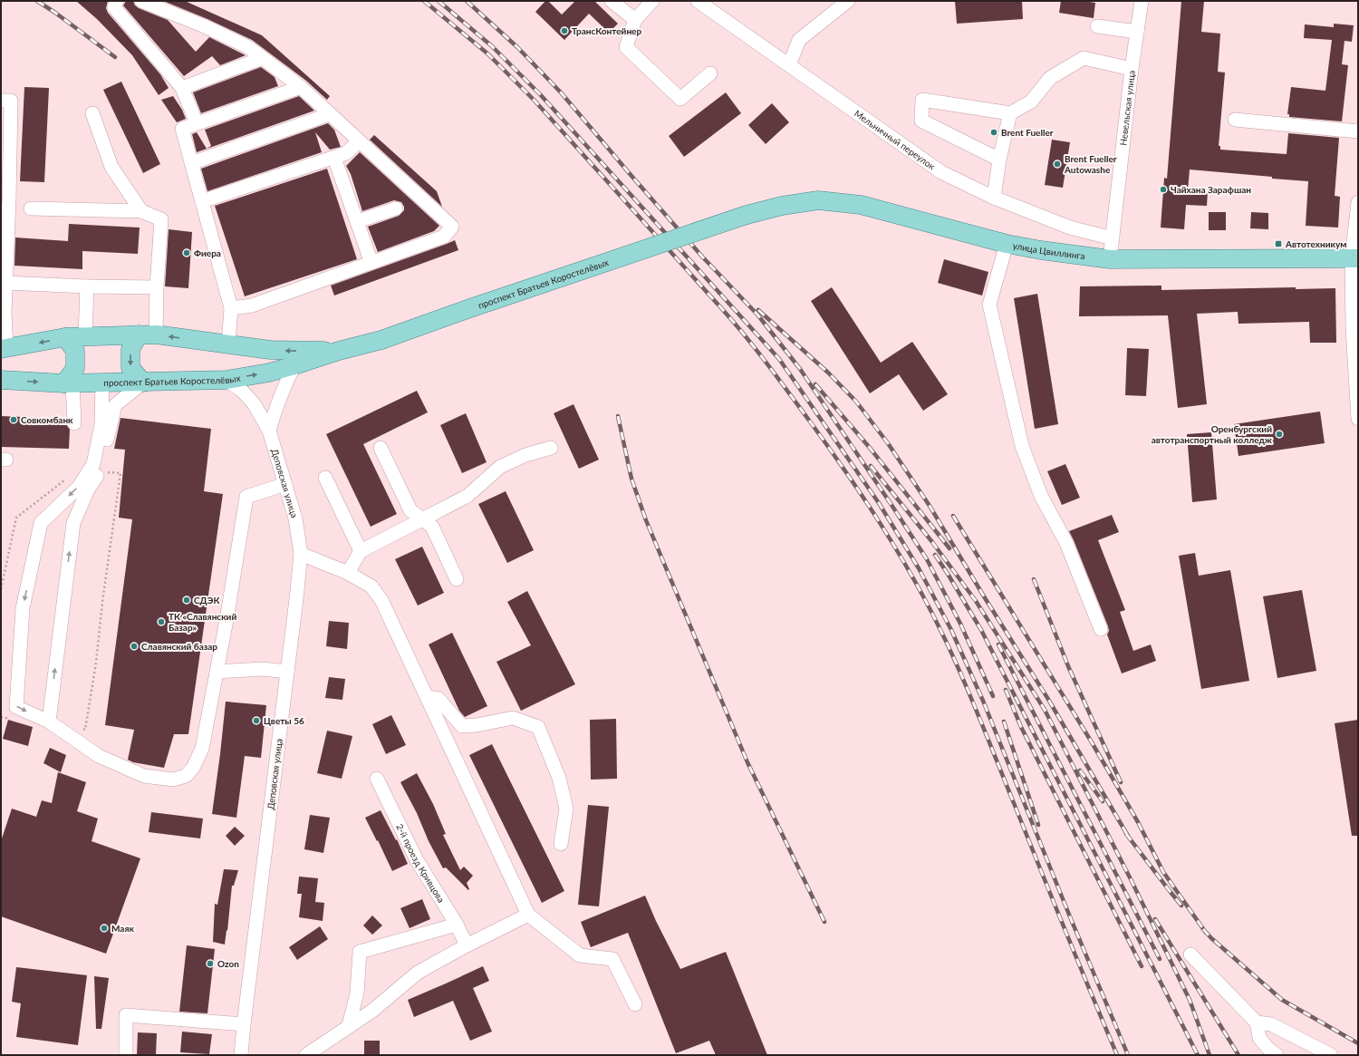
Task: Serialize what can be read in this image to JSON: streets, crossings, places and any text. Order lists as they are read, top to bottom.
{
  "streets": {
    "main road": ["улица Цвиллинга", "проспект Братьев Коростелёвых"],
    "street": [
      "Невельская улица",
      "Мельничный переулок",
      "Деповская улица",
      "2-й проезд Кривцова"
    ]
  },
  "crossings": [
    ["Невельская улица", "Мельничный переулок"],
    ["Невельская улица", "улица Цвиллинга"],
    ["улица Цвиллинга", "проспект Братьев Коростелёвых"],
    ["проспект Братьев Коростелёвых", "Деповская улица"]
  ],
  "places": {
    "other": [
      "ТрансКонтейнер",
      "Brent Fueller",
      "Brent Fueller Autowashe",
      "Чайхана Зарафшан",
      "Фиера",
      "Совкомбанк",
      "Оренбургский автотранспортный колледж",
      "СДЭК",
      "ТК «Славянский Базар»",
      "Славянский базар",
      "Цветы 56",
      "Маяк",
      "Ozon"
    ],
    "transit": ["Автотехникум"]
  }
}
